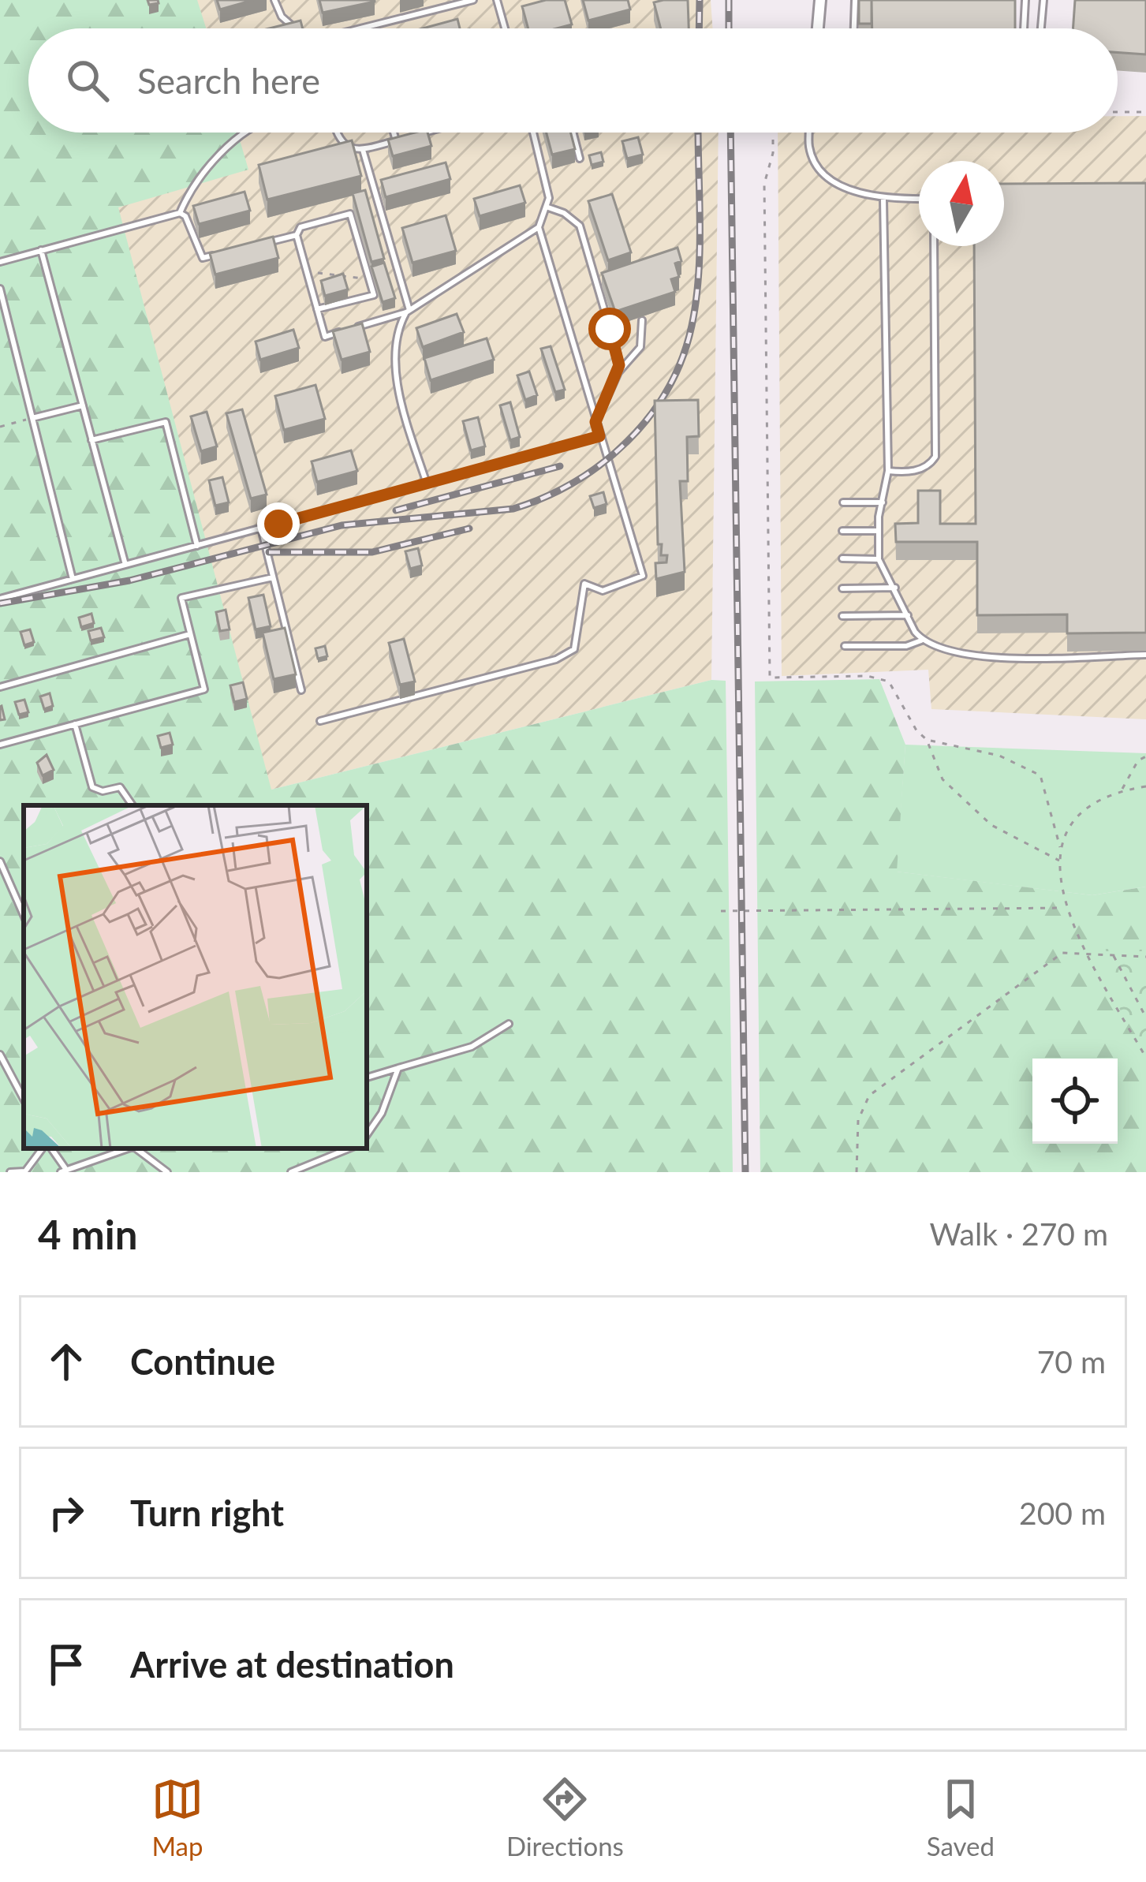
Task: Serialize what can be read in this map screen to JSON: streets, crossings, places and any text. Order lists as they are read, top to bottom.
{
  "north": "top",
  "page": {
    "search": "Search here",
    "heading": ["4 min", "Walk · 270 m"],
    "list": [
      ["Continue", "70 m"],
      ["Turn right", "200 m"],
      "Arrive at destination"
    ],
    "nav": ["Map", "Directions", "Saved"]
  }
}
